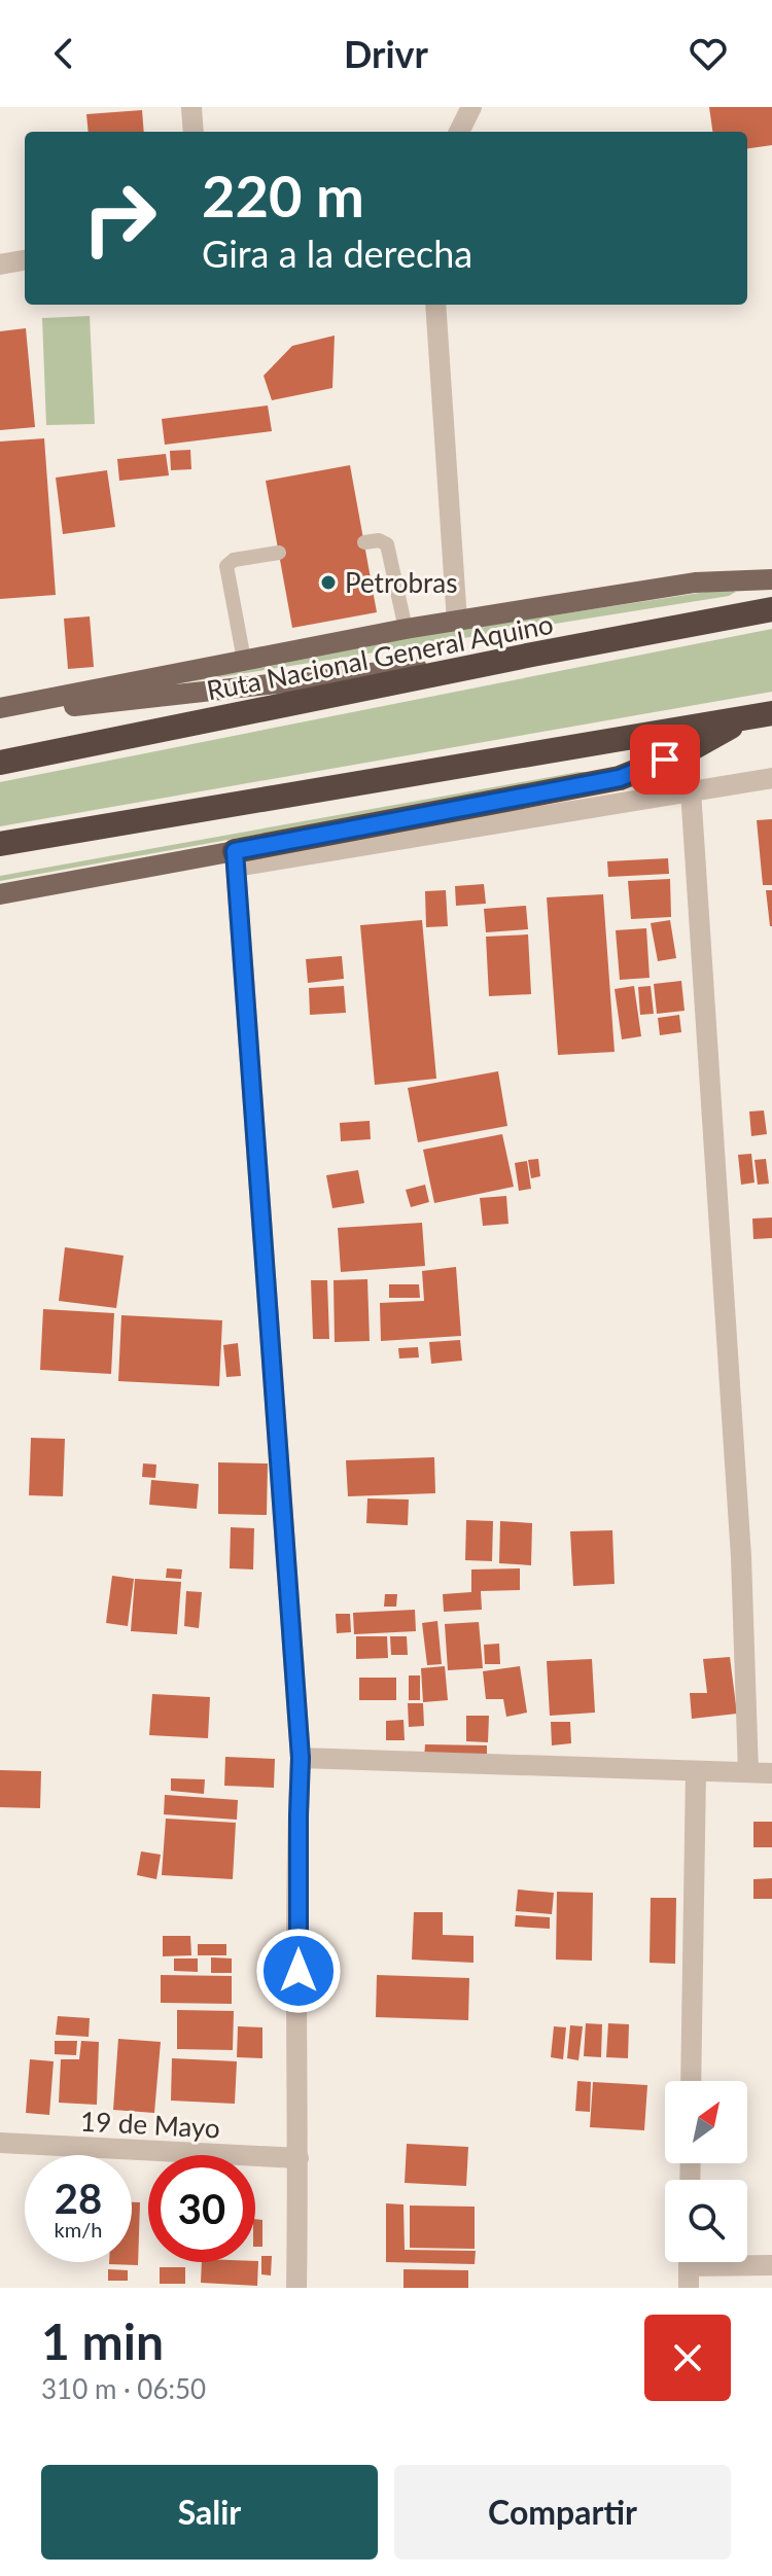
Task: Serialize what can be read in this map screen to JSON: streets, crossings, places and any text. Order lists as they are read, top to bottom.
{
  "streets": {
    "highway": ["Ruta Nacional General Aquino"],
    "street": ["19 de Mayo"]
  },
  "places": ["Petrobras"],
  "north": "top right",
  "page": {
    "header": "Drivr",
    "turn": ["220 m", "Gira a la derecha"],
    "speed": "28 km/h",
    "limit": "30",
    "heading": ["1 min", "310 m · 06:50"],
    "buttons": ["Salir", "Compartir"]
  }
}
